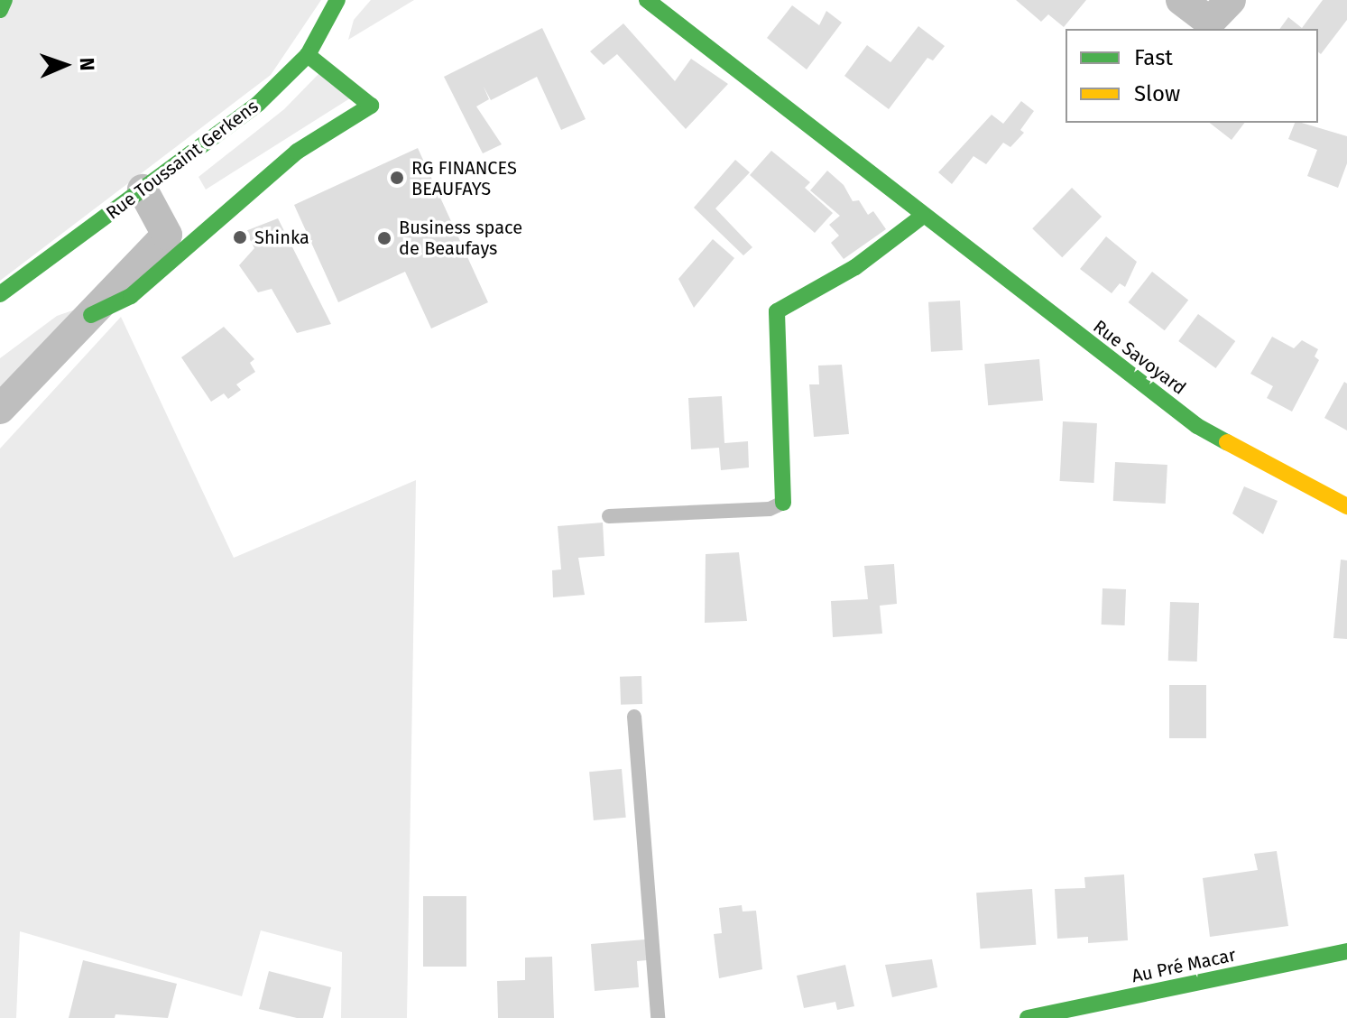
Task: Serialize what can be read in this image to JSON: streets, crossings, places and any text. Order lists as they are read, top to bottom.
{
  "streets": {
    "main road": ["Rue Toussaint Gerkens", "Rue Savoyard", "Au Pré Macar"]
  },
  "places": ["RG FINANCES BEAUFAYS", "Shinka", "Business space de Beaufays"],
  "legend": ["Fast", "Slow"],
  "north": "right"
}
